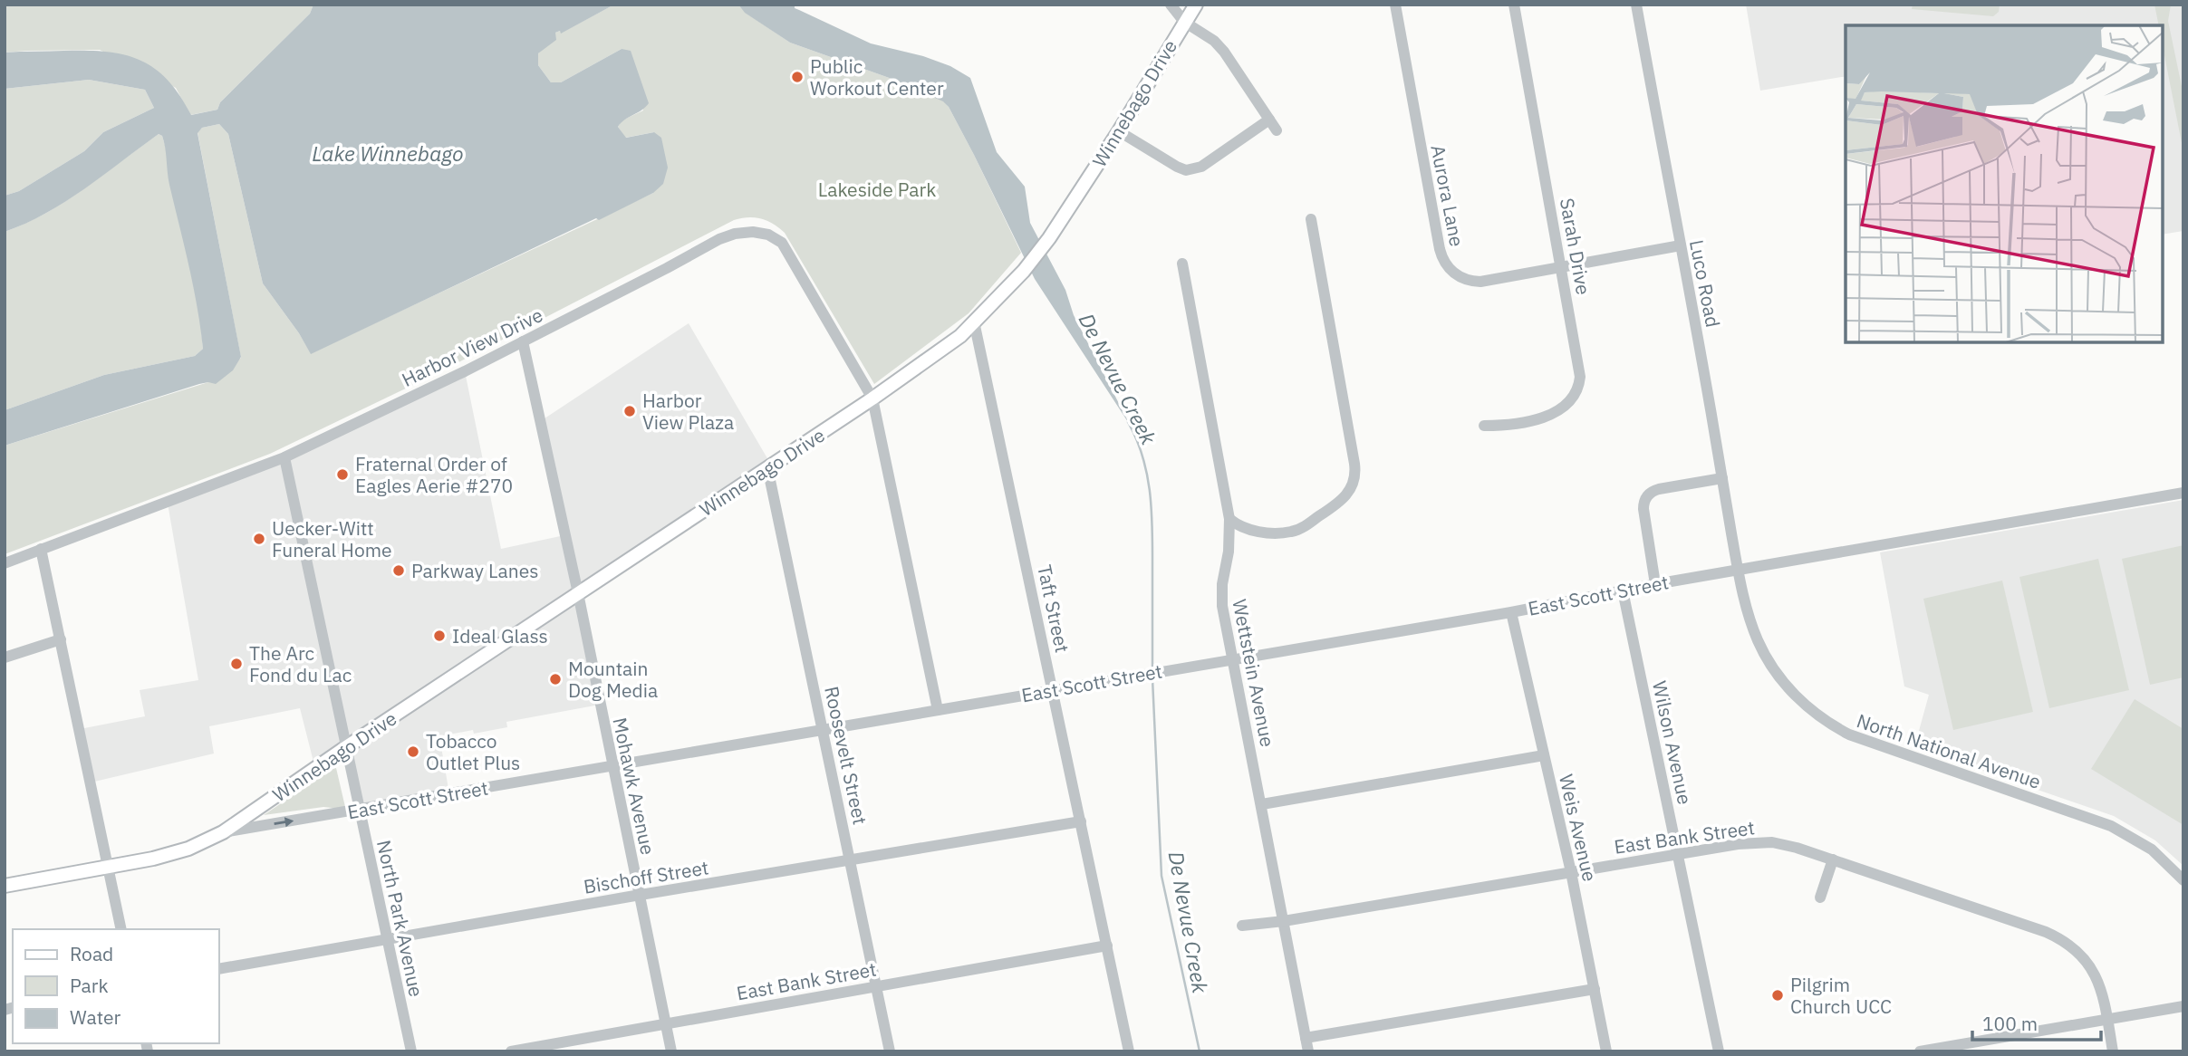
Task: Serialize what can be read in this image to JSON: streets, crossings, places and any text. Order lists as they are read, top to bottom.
{
  "streets": {
    "main road": ["Winnebago Drive", "East Scott Street"],
    "street": [
      "Aurora Lane",
      "Sarah Drive",
      "Luco Road",
      "Harbor View Drive",
      "Taft Street",
      "Wettstein Avenue",
      "Wilson Avenue",
      "North National Avenue",
      "Roosevelt Street",
      "Mohawk Avenue",
      "Weis Avenue",
      "East Bank Street",
      "Bischoff Street",
      "North Park Avenue"
    ]
  },
  "crossings": [
    ["Winnebago Drive", "Harbor View Drive"],
    ["Winnebago Drive", "East Scott Street"],
    ["Winnebago Drive", "Taft Street"],
    ["Winnebago Drive", "Roosevelt Street"],
    ["Winnebago Drive", "Mohawk Avenue"],
    ["Winnebago Drive", "North Park Avenue"],
    ["Aurora Lane", "Sarah Drive"],
    ["Aurora Lane", "Luco Road"],
    ["Luco Road", "East Scott Street"],
    ["Luco Road", "North National Avenue"],
    ["Harbor View Drive", "East Scott Street"],
    ["Harbor View Drive", "Mohawk Avenue"],
    ["Harbor View Drive", "North Park Avenue"],
    ["East Scott Street", "Taft Street"],
    ["East Scott Street", "Wettstein Avenue"],
    ["East Scott Street", "Wilson Avenue"],
    ["East Scott Street", "North National Avenue"],
    ["East Scott Street", "Roosevelt Street"],
    ["East Scott Street", "Mohawk Avenue"],
    ["East Scott Street", "Weis Avenue"],
    ["East Scott Street", "North Park Avenue"],
    ["Taft Street", "East Bank Street"],
    ["Taft Street", "Bischoff Street"],
    ["Wettstein Avenue", "East Bank Street"],
    ["Wilson Avenue", "East Bank Street"],
    ["Roosevelt Street", "East Bank Street"],
    ["Roosevelt Street", "Bischoff Street"],
    ["Mohawk Avenue", "East Bank Street"],
    ["Mohawk Avenue", "Bischoff Street"],
    ["Weis Avenue", "East Bank Street"],
    ["Bischoff Street", "North Park Avenue"]
  ],
  "water": ["Lake Winnebago", "De Nevue Creek"],
  "parks": ["Lakeside Park"],
  "places": [
    "Public Workout Center",
    "Harbor View Plaza",
    "Fraternal Order of Eagles Aerie #270",
    "Uecker-Witt Funeral Home",
    "Parkway Lanes",
    "Ideal Glass",
    "The Arc Fond du Lac",
    "Mountain Dog Media",
    "Tobacco Outlet Plus",
    "Pilgrim Church UCC"
  ],
  "legend": ["Road", "Park", "Water"],
  "scale_bar": "100 m"
}
